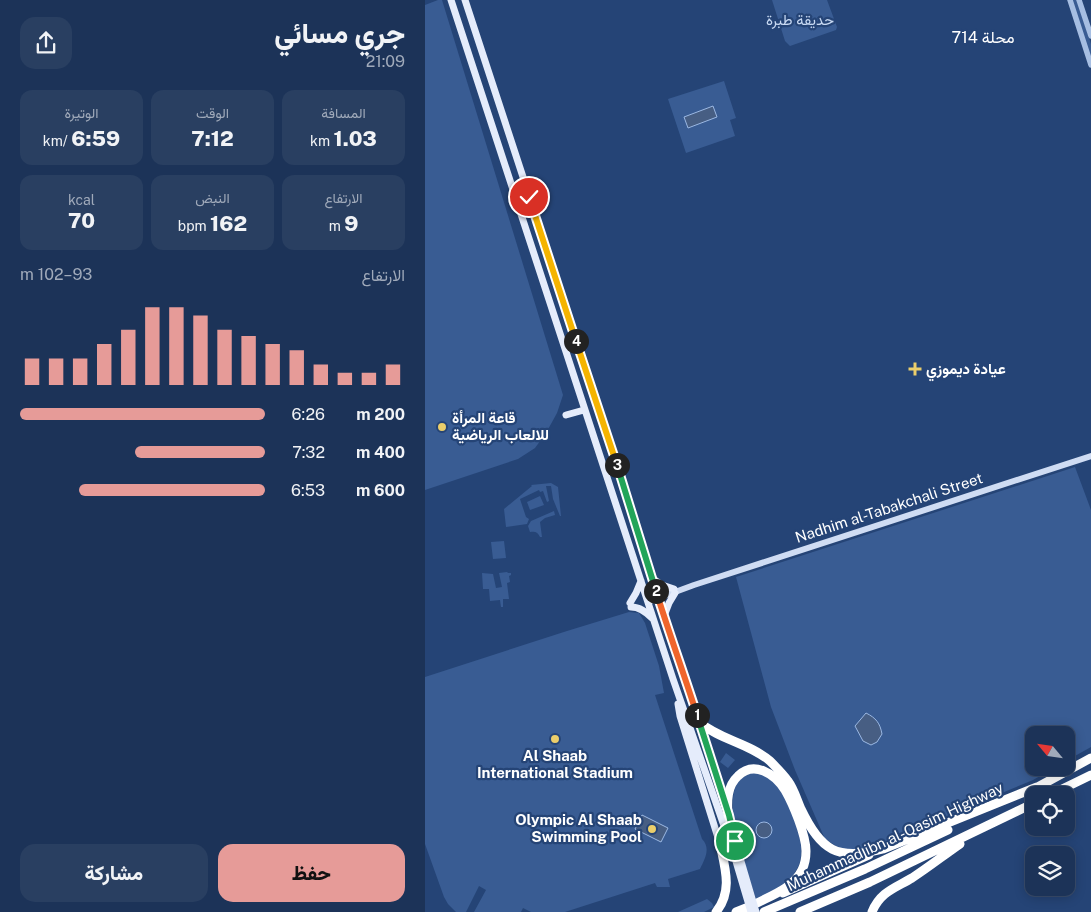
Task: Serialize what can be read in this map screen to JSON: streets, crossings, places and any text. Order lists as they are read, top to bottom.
{
  "streets": {
    "highway": ["Muhammad ibn al-Qasim Highway"],
    "main road": ["Nadhim al-Tabakchali Street"]
  },
  "districts": ["محلة 714"],
  "parks": ["حديقة طبرة"],
  "places": {
    "health": ["عيادة ديموزي"],
    "other": ["قاعة المرأة للالعاب الرياضية", "Al Shaab International Stadium", "Olympic Al Shaab Swimming Pool"]
  },
  "north": "top left",
  "page": {
    "heading": ["جري مسائي", "21:09"],
    "stats": [
      ["المسافة", "1.03 km"],
      ["الوقت", "7:12"],
      ["الوتيرة", "6:59 /km"],
      ["الارتفاع", "9 m"],
      ["النبض", "162 bpm"],
      ["kcal", "70"]
    ],
    "chart": ["الارتفاع", "93–102 m"],
    "pins": [
      "4",
      "3",
      "2",
      "1"
    ],
    "list": [
      {
        "name": "200 m",
        "note": "6:26"
      },
      {
        "name": "400 m",
        "note": "7:32"
      },
      {
        "name": "600 m",
        "note": "6:53"
      }
    ],
    "buttons": ["حفظ", "مشاركة"]
  }
}
